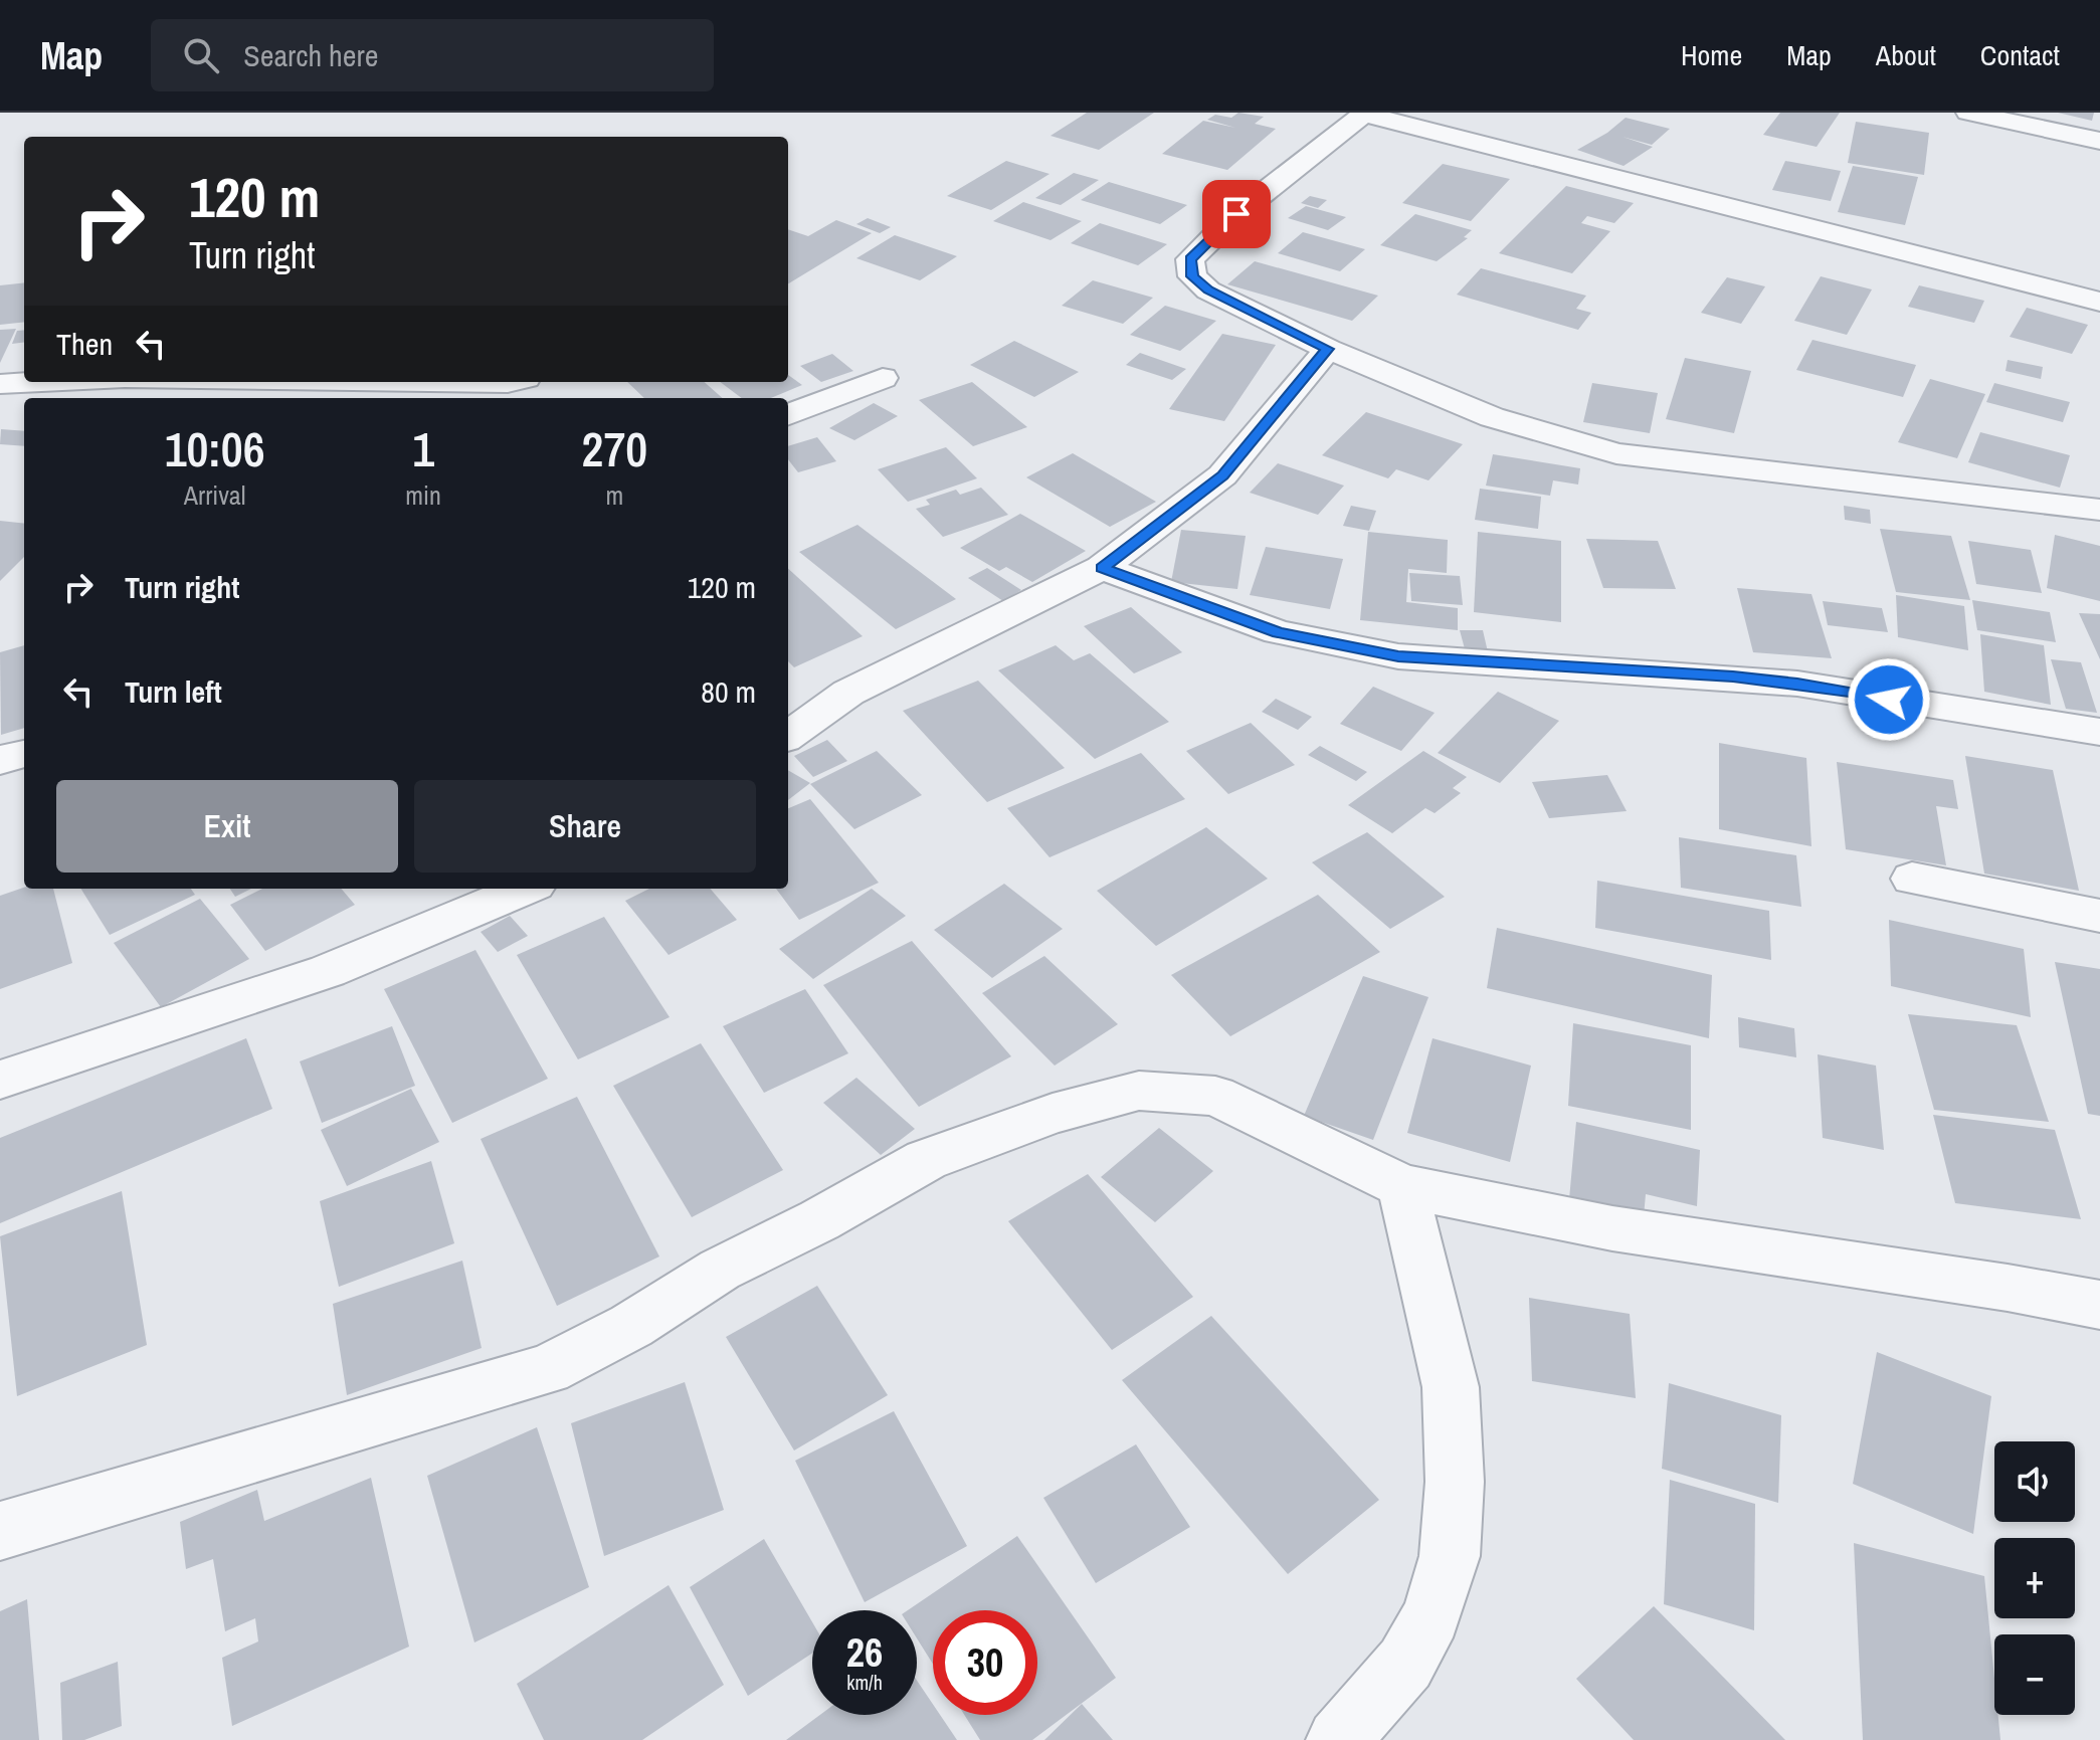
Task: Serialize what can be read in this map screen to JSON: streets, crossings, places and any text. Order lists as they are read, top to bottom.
{
  "page": {
    "header": "Map",
    "search": "Search here",
    "nav": [
      "Home",
      "Map",
      "About",
      "Contact"
    ],
    "turn": ["120 m", "Turn right"],
    "then": "Then",
    "eta": [
      "10:06",
      "Arrival",
      "1",
      "min",
      "270",
      "m"
    ],
    "list": [
      {
        "name": "Turn right",
        "value": "120 m"
      },
      {
        "name": "Turn left",
        "value": "80 m"
      }
    ],
    "buttons": ["Exit", "Share"],
    "map_buttons": ["+", "−"],
    "speed": "26 km/h",
    "limit": "30"
  }
}
